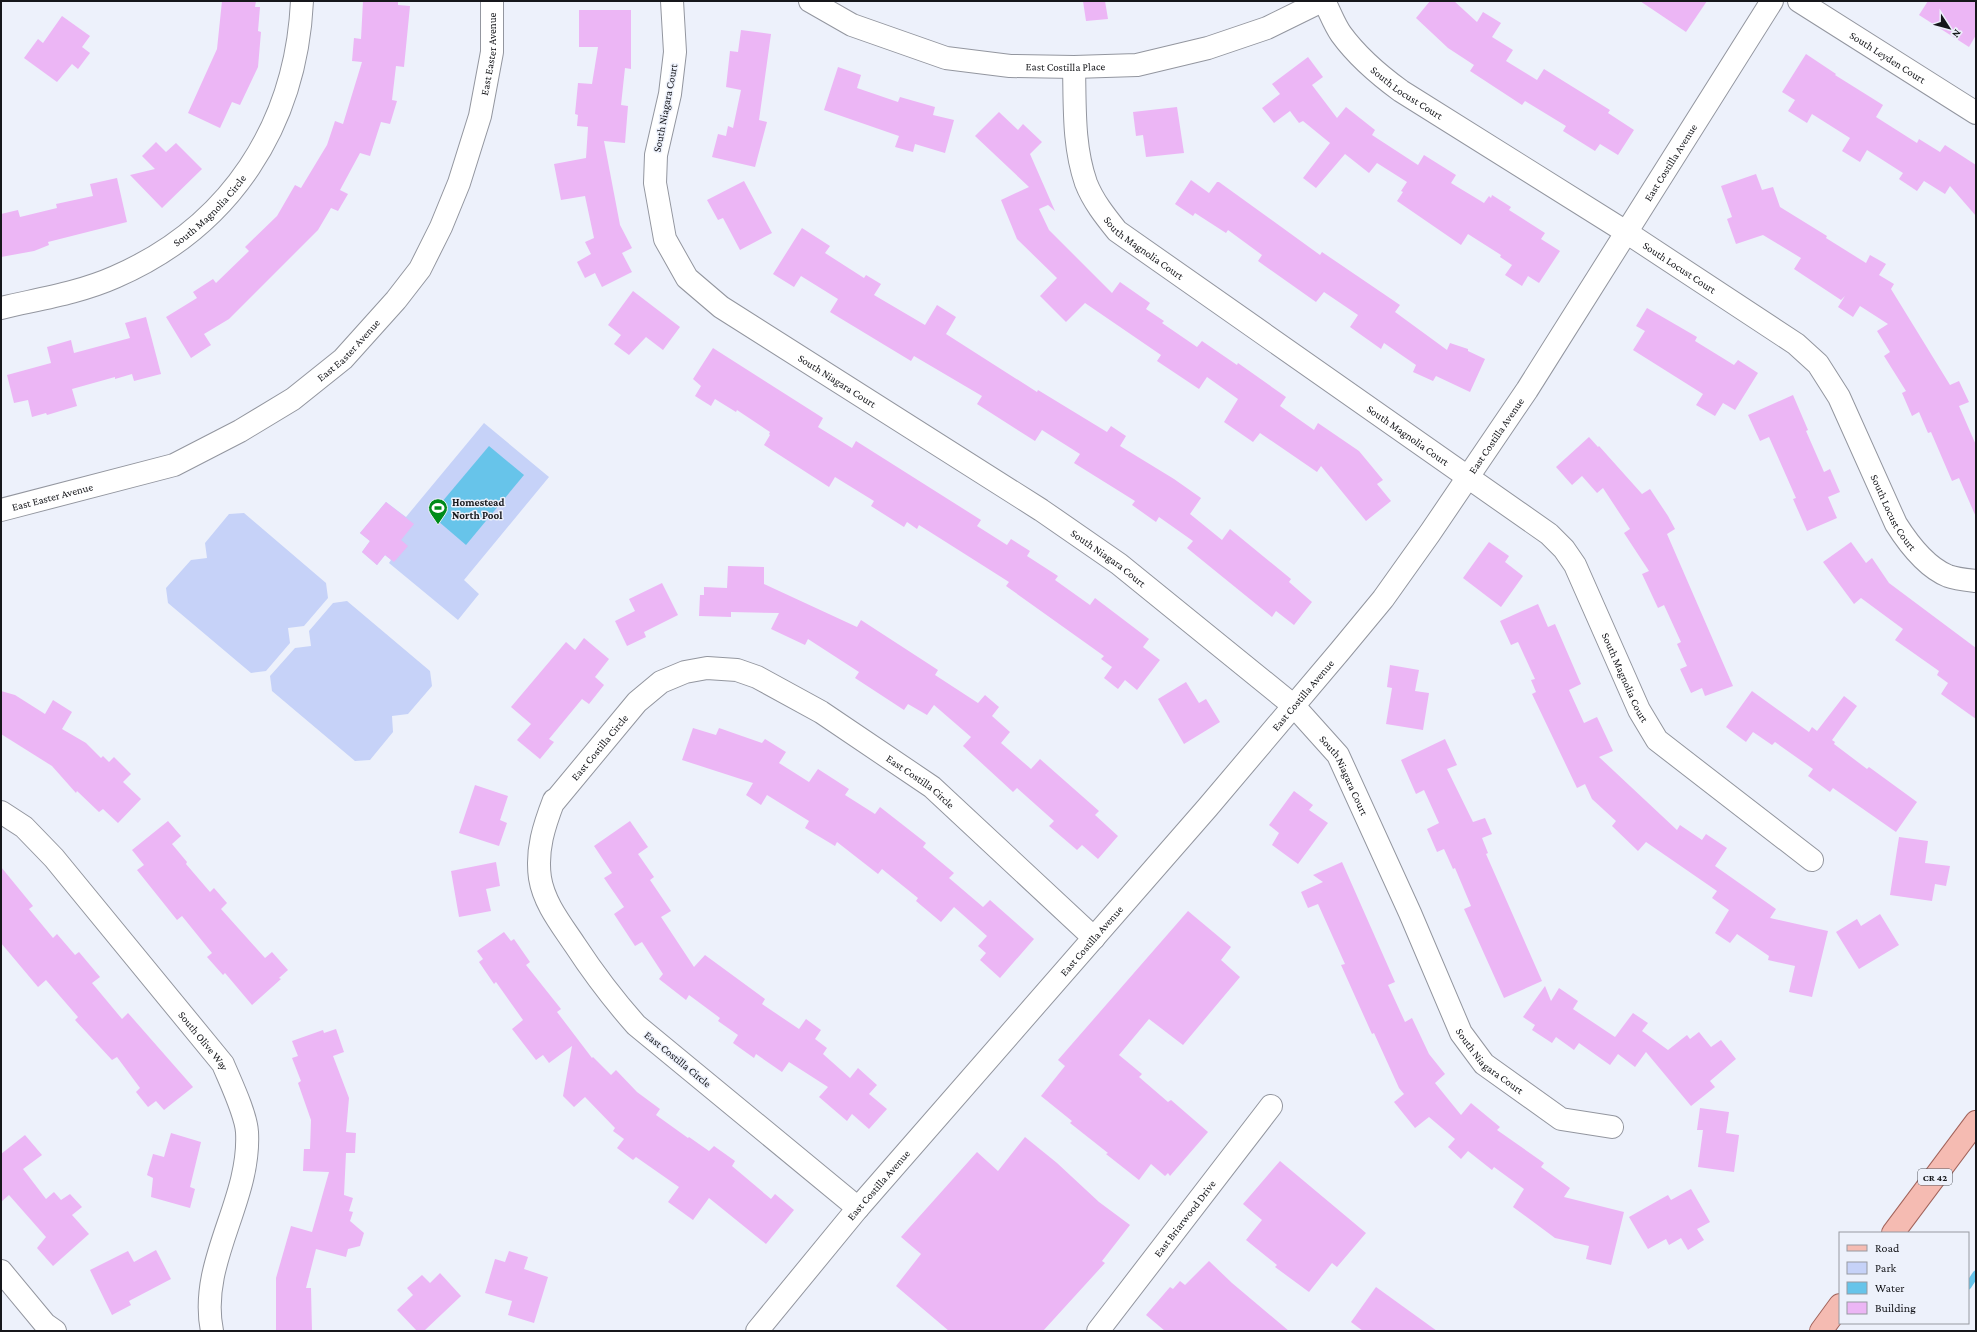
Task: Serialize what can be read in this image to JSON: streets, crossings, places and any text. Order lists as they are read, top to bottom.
{
  "streets": {
    "main road": ["CR 42"],
    "street": [
      "East Easter Avenue",
      "South Leyden Court",
      "East Costilla Place",
      "South Locust Court",
      "South Niagara Court",
      "East Costilla Avenue",
      "South Magnolia Circle",
      "South Magnolia Court",
      "East Costilla Circle",
      "South Olive Way",
      "East Briarwood Drive"
    ]
  },
  "crossings": [
    ["East Costilla Place", "South Locust Court"],
    ["East Costilla Place", "South Magnolia Court"],
    ["South Locust Court", "East Costilla Avenue"],
    ["South Niagara Court", "East Costilla Avenue"],
    ["East Costilla Avenue", "South Magnolia Court"],
    ["East Costilla Avenue", "East Costilla Circle"]
  ],
  "places": {
    "sports": ["Homestead North Pool"]
  },
  "legend": [
    "Road",
    "Park",
    "Water",
    "Building"
  ],
  "north": "bottom right"
}
